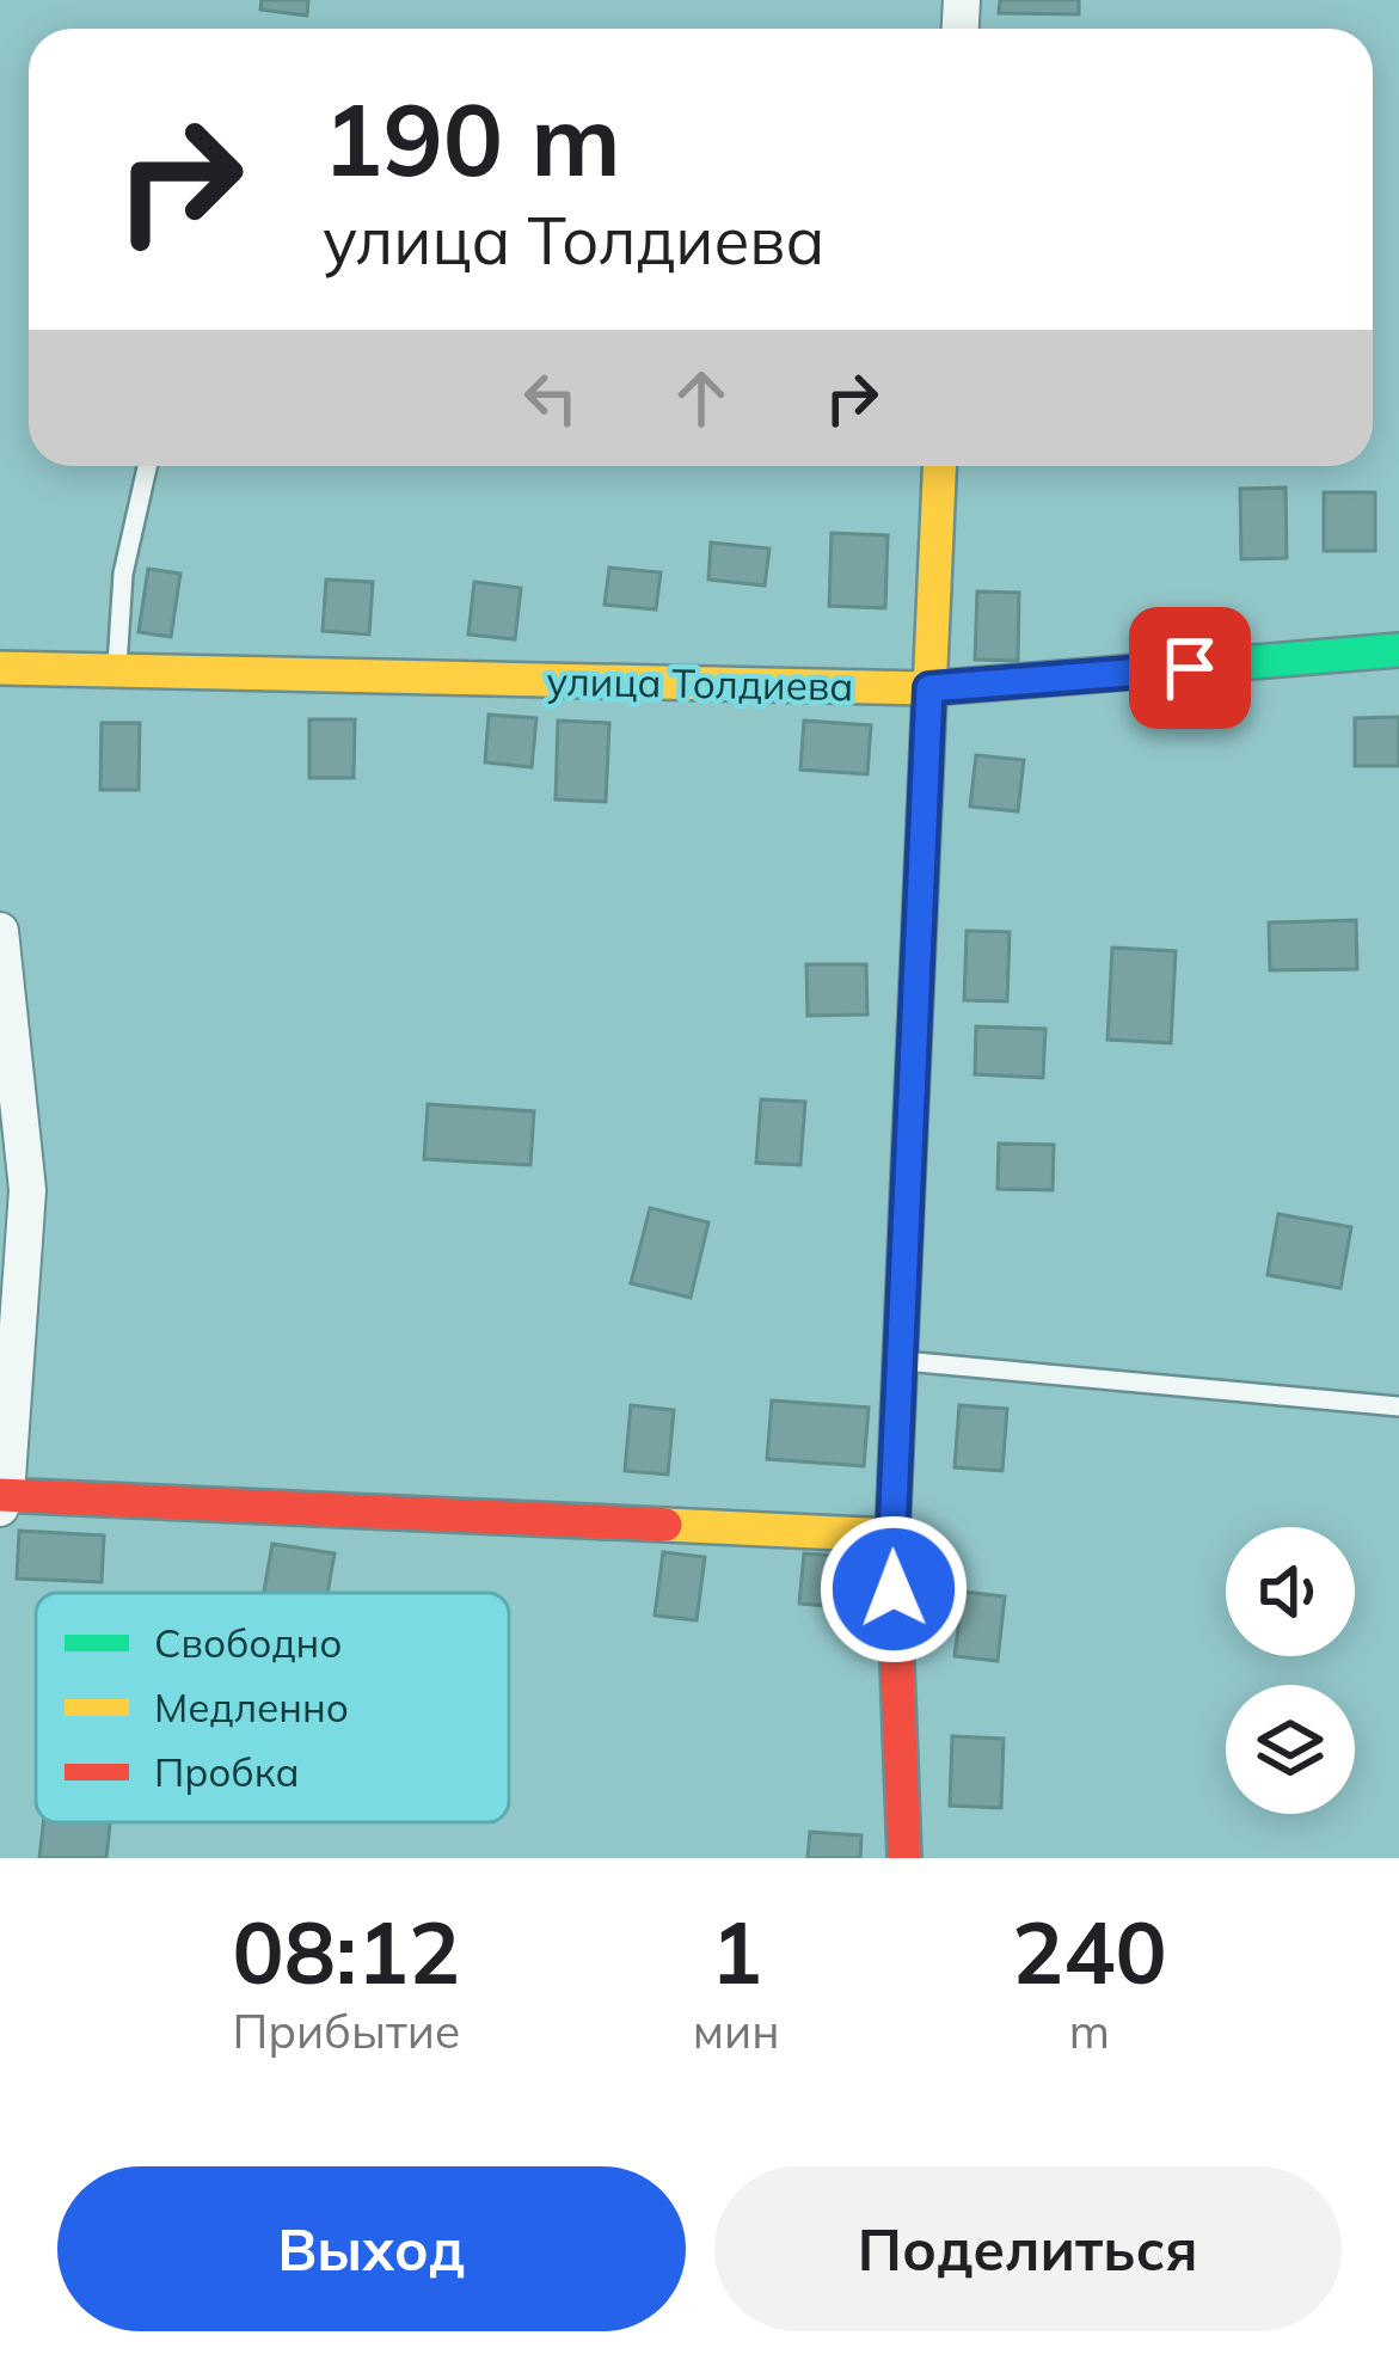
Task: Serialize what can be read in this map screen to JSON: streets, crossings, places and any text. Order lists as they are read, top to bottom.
{
  "streets": {
    "street": ["улица Толдиева"]
  },
  "legend": ["Свободно", "Медленно", "Пробка"],
  "page": {
    "turn": ["190 m", "улица Толдиева"],
    "eta": [
      "08:12",
      "Прибытие",
      "1",
      "мин",
      "240",
      "m"
    ],
    "buttons": ["Выход", "Поделиться"]
  }
}
